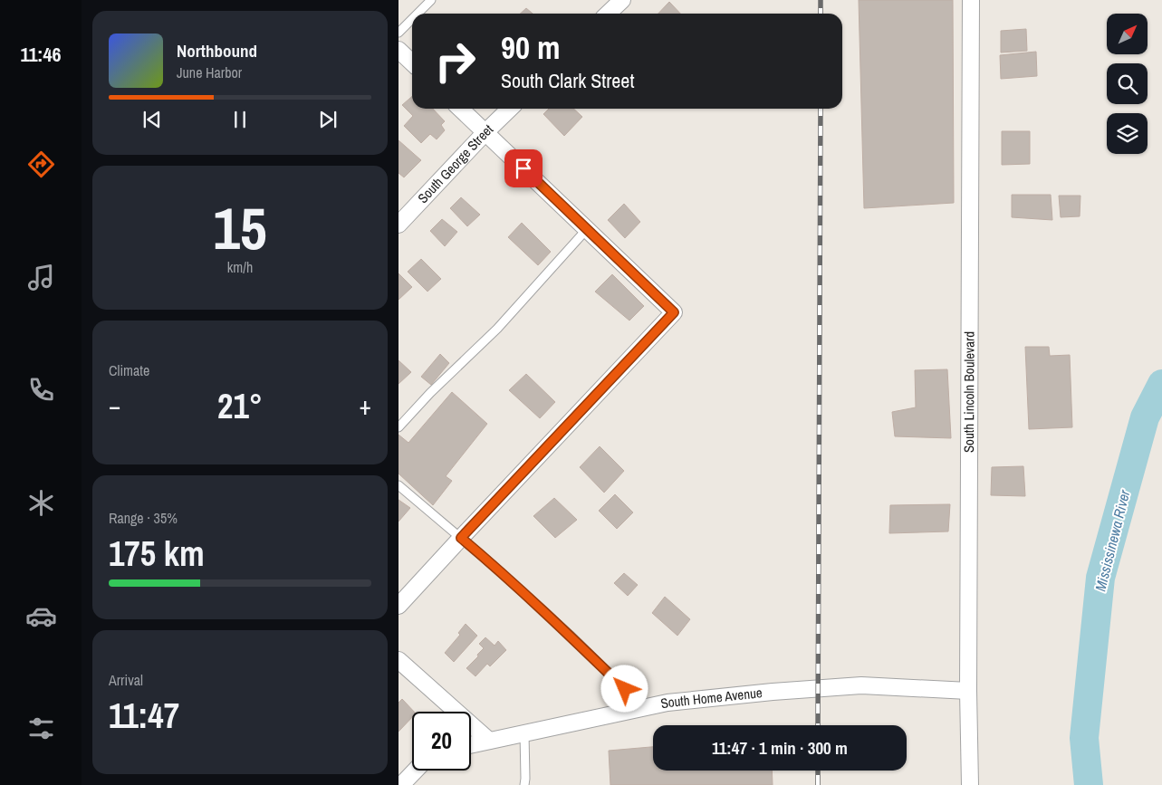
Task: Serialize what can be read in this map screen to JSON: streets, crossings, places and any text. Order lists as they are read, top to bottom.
{
  "streets": {
    "street": ["South George Street", "South Lincoln Boulevard", "South Home Avenue"]
  },
  "crossings": [
    ["South Lincoln Boulevard", "South Home Avenue"]
  ],
  "water": ["Mississinewa River"],
  "north": "top right",
  "page": {
    "tabs": "11:46",
    "turn": ["90 m", "South Clark Street"],
    "song": ["Northbound", "June Harbor"],
    "tile": [
      ["15", "km/h"],
      "Climate",
      ["Range · 35%", "175 km"],
      ["Arrival", "11:47"]
    ],
    "heat": ["−", "21°", "+"],
    "limit": "20",
    "trip": "11:47 · 1 min · 300 m"
  }
}
